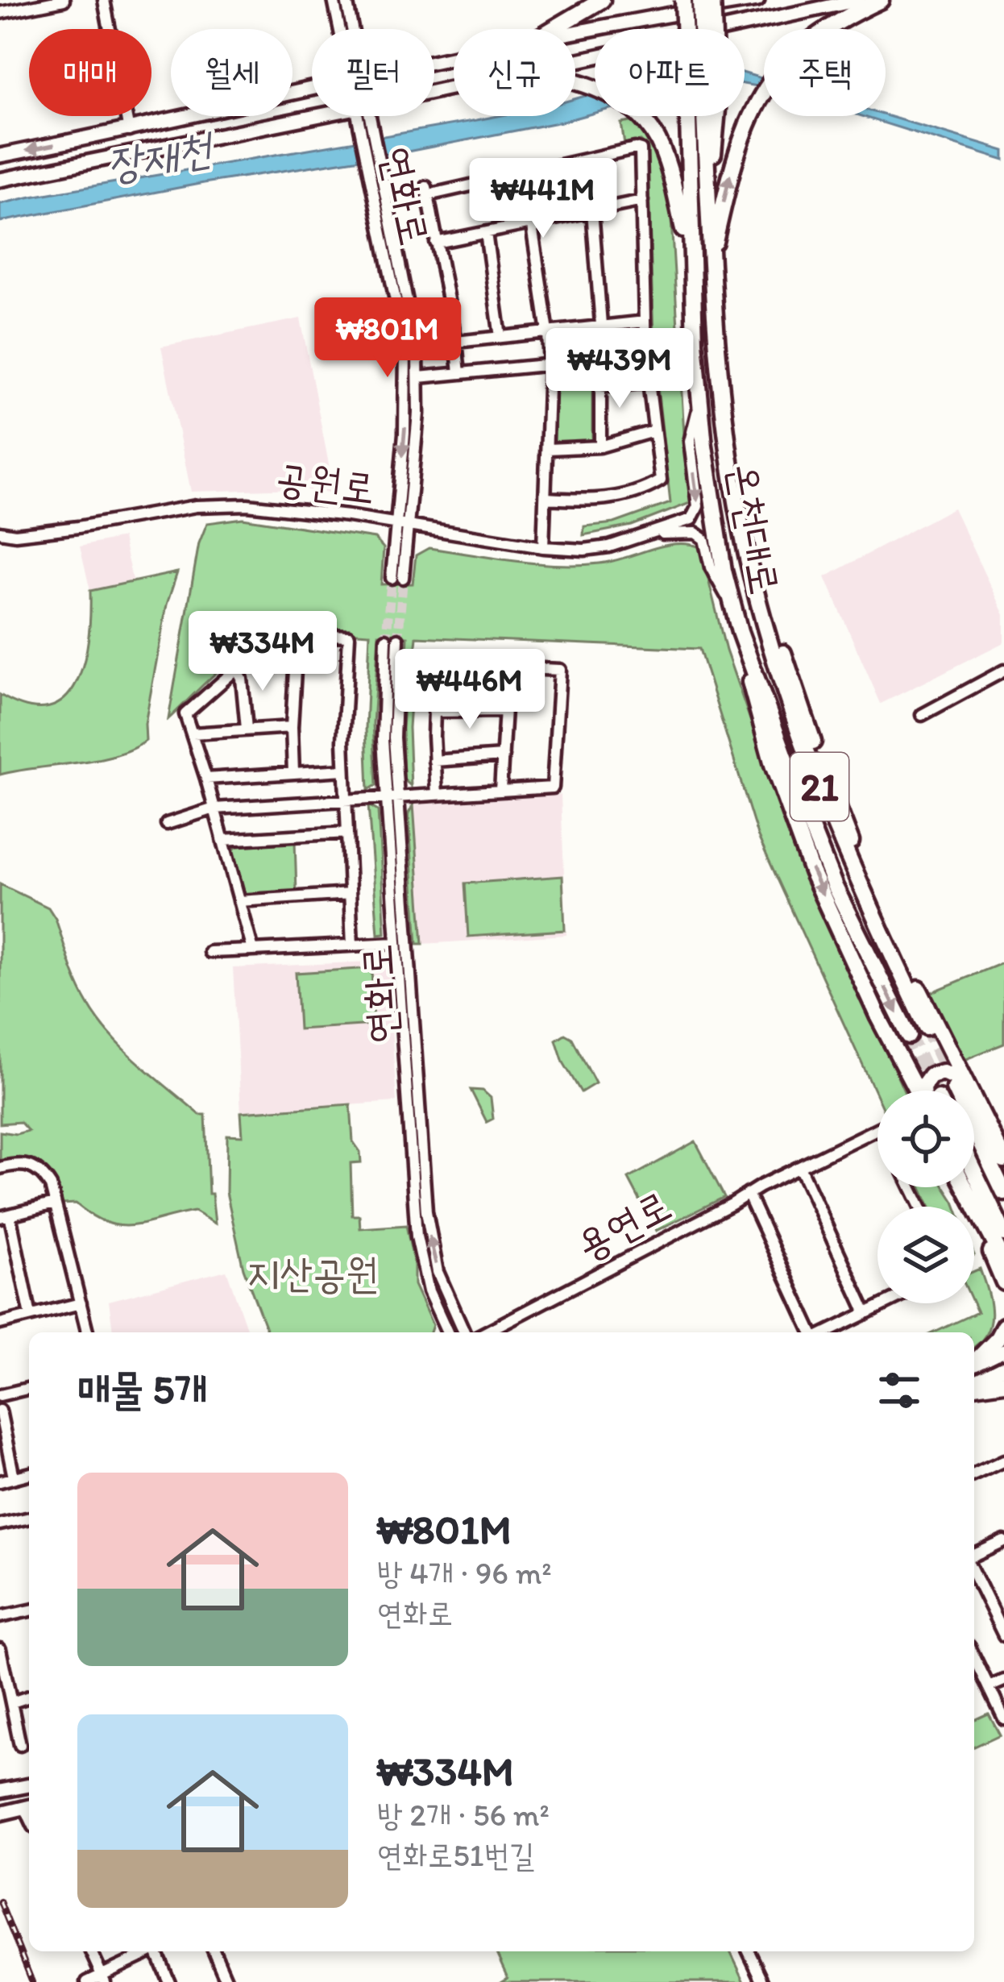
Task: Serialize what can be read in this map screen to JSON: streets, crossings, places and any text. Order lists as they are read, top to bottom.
{
  "streets": {
    "highway": ["온천대로", "21"],
    "street": ["연화로", "공원로", "용연로"]
  },
  "crossings": [
    ["연화로", "공원로"]
  ],
  "water": ["장재천"],
  "parks": ["지산공원"],
  "page": {
    "chip": [
      "매매",
      "월세",
      "필터",
      "신규",
      "아파트",
      "주택"
    ],
    "price": [
      "₩441M",
      "₩801M",
      "₩439M",
      "₩334M",
      "₩446M"
    ],
    "heading": "매물 5개",
    "list": [
      {
        "name": "₩801M",
        "note": "방 4개 · 96 m² · 연화로"
      },
      {
        "name": "₩334M",
        "note": "방 2개 · 56 m² · 연화로51번길"
      }
    ]
  }
}
